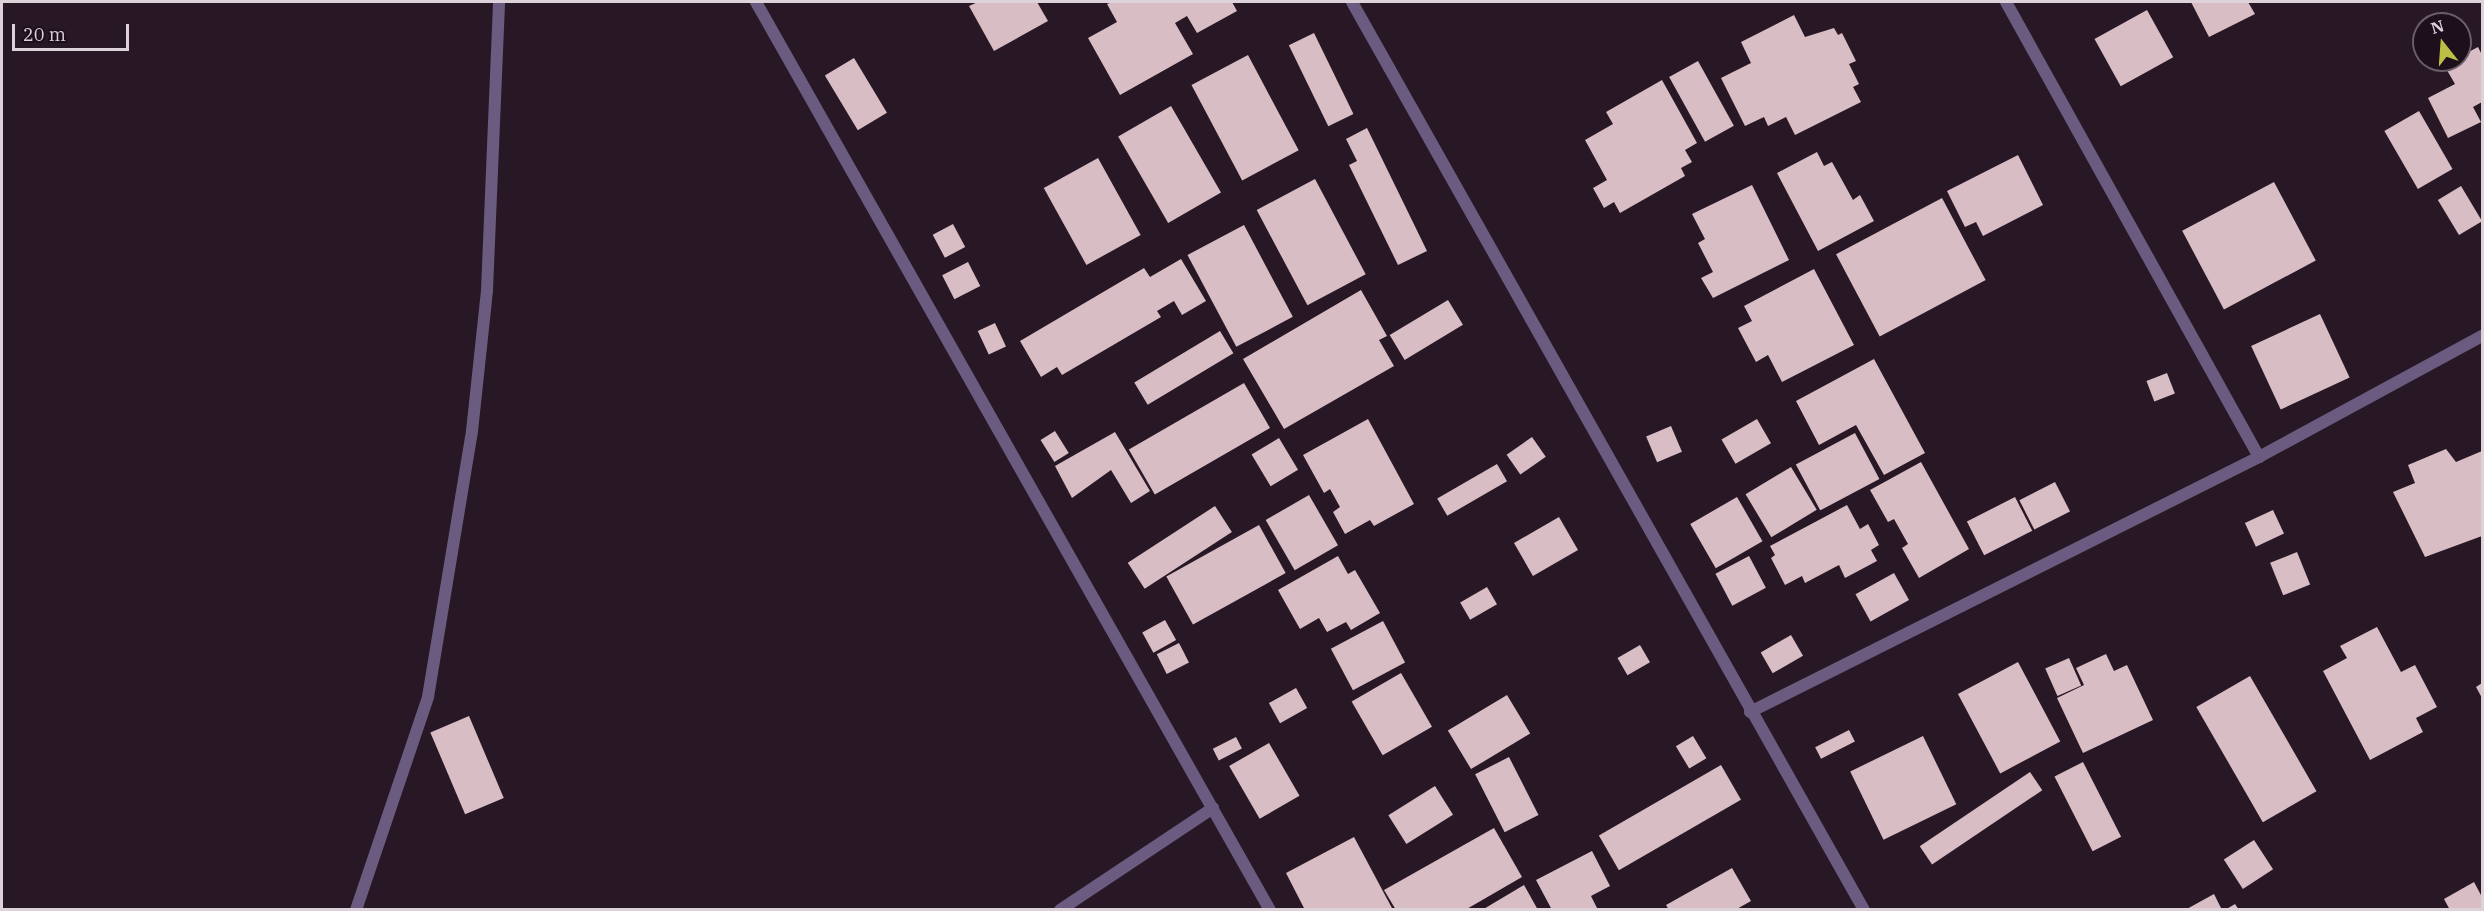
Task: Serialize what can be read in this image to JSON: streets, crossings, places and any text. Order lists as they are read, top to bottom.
{
  "scale_bar": "20 m",
  "north": "top"
}
